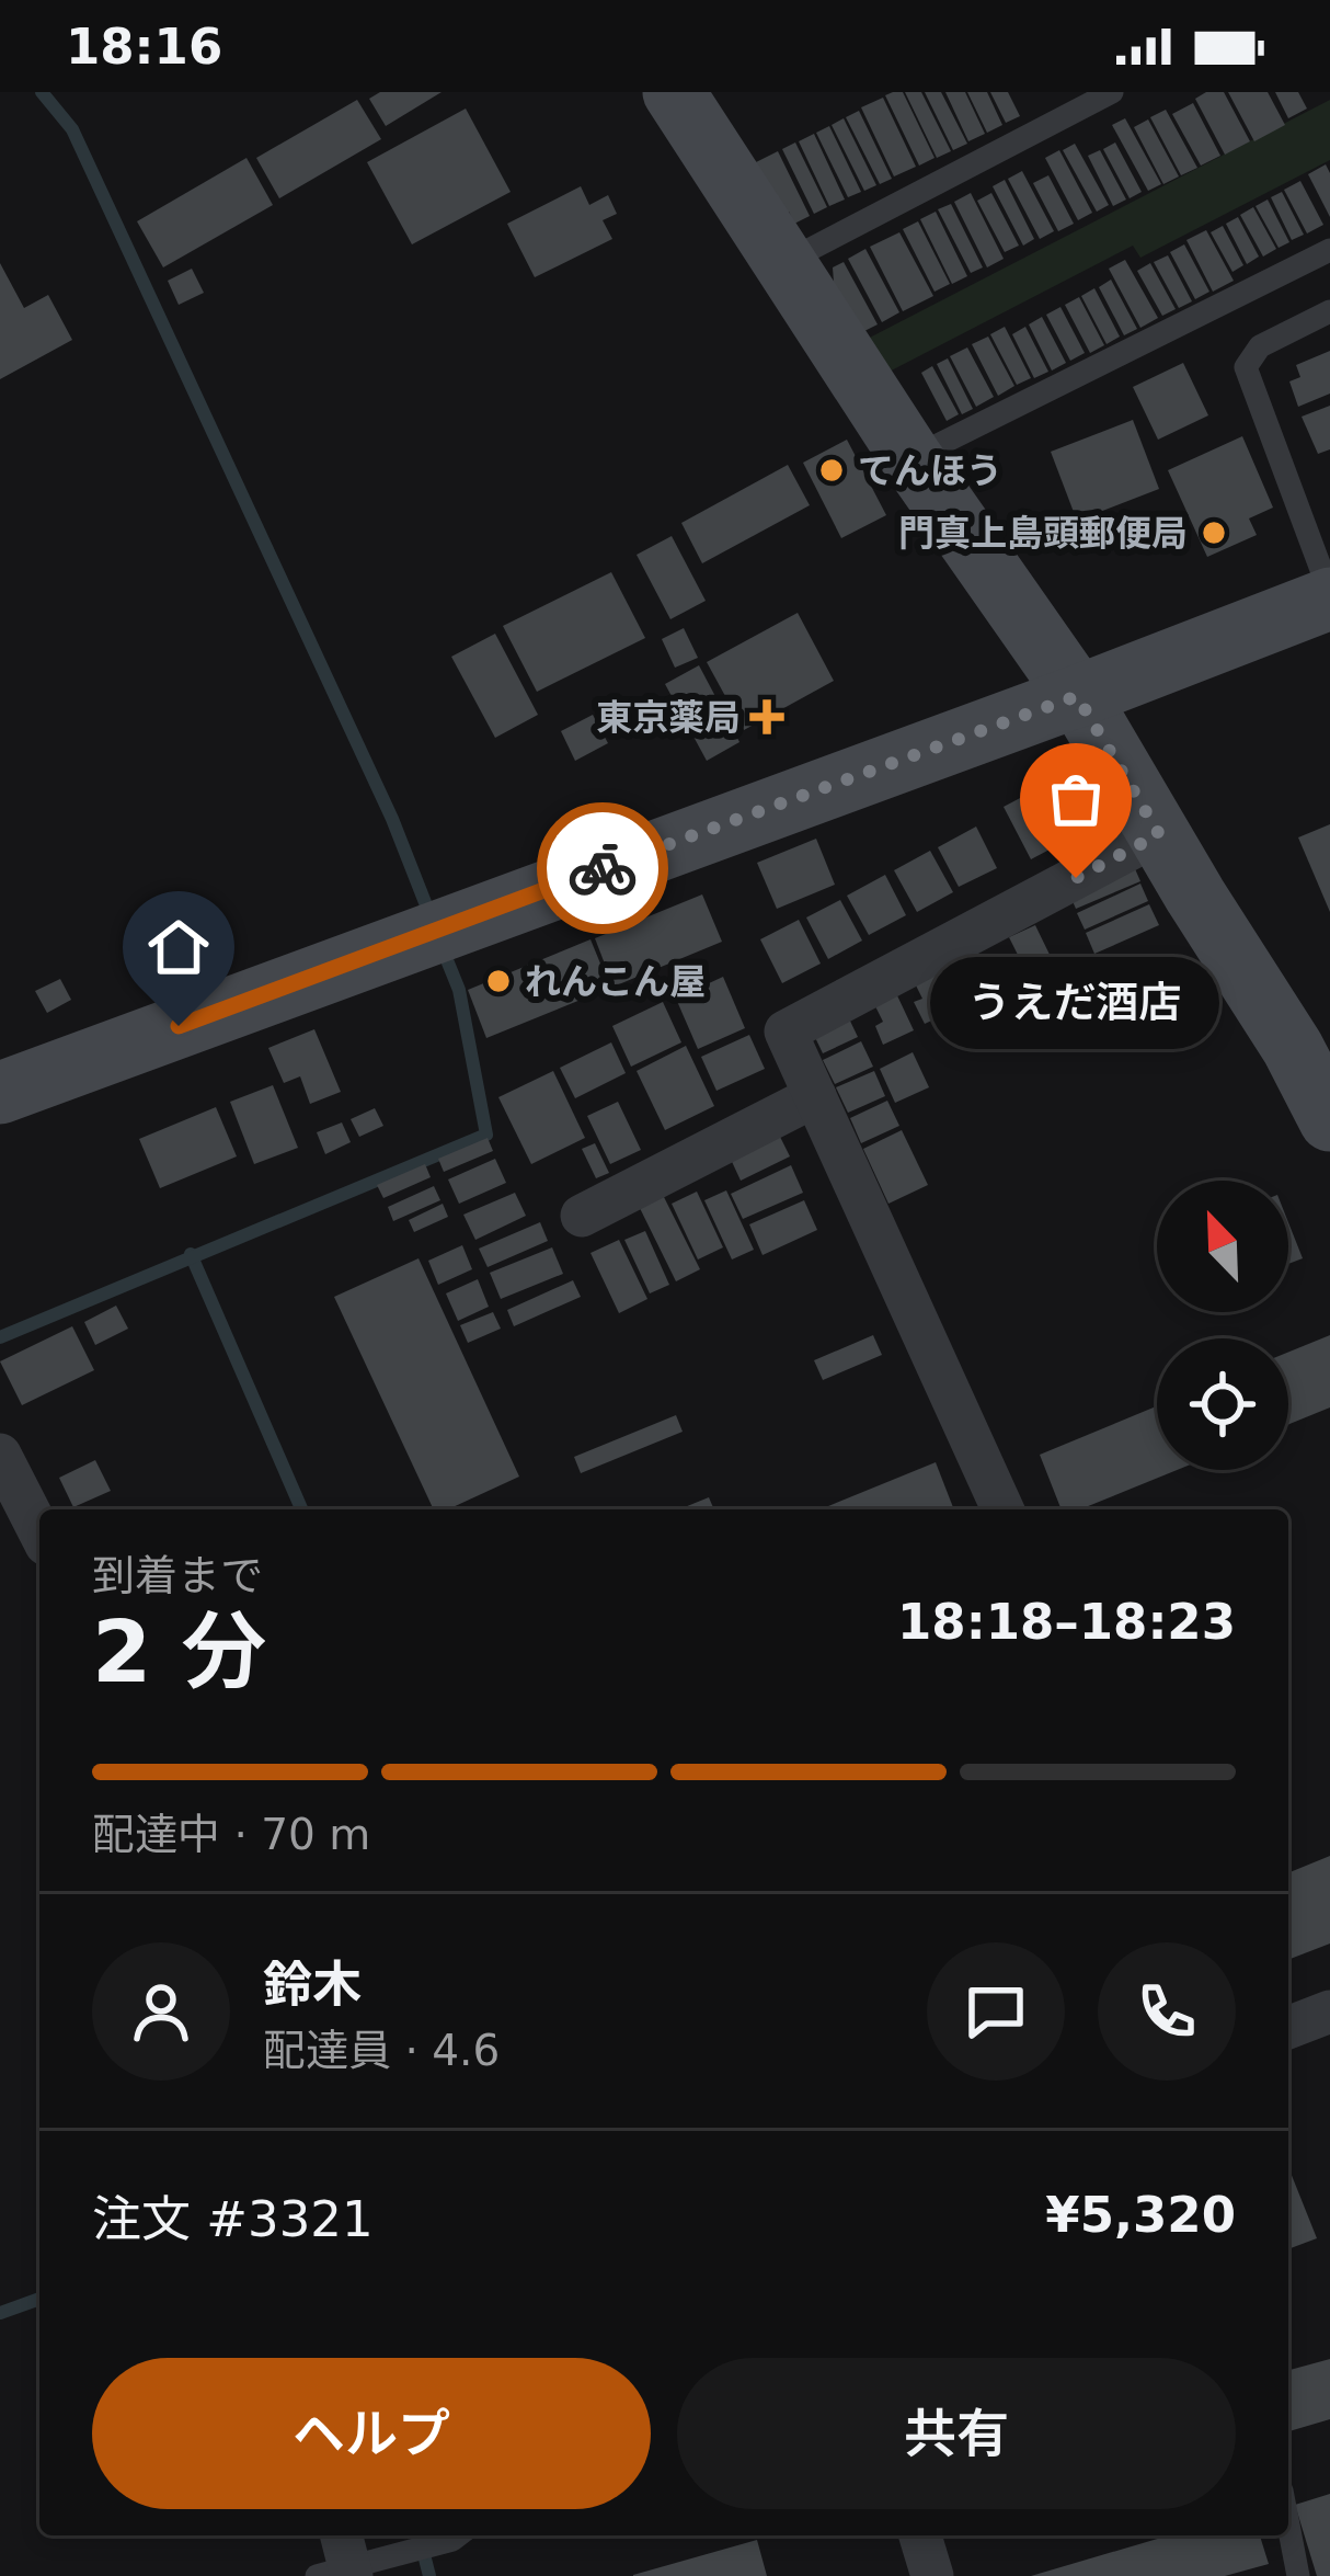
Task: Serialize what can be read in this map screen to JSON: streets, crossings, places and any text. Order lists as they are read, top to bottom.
{
  "places": {
    "other": [
      "てんほう",
      "門真上島頭郵便局",
      "うえだ酒店",
      "れんこん屋"
    ],
    "health": ["東京薬局"]
  },
  "north": "top left",
  "page": {
    "status": "18:16",
    "bubble": "うえだ酒店",
    "heading": ["2 分", "到着まで", "18:18–18:23"],
    "panel": [
      "鈴木",
      "配達員 · 4.6",
      "注文 #3321",
      "¥5,320"
    ],
    "bar": "配達中 · 70 m",
    "buttons": ["ヘルプ", "共有"]
  }
}
